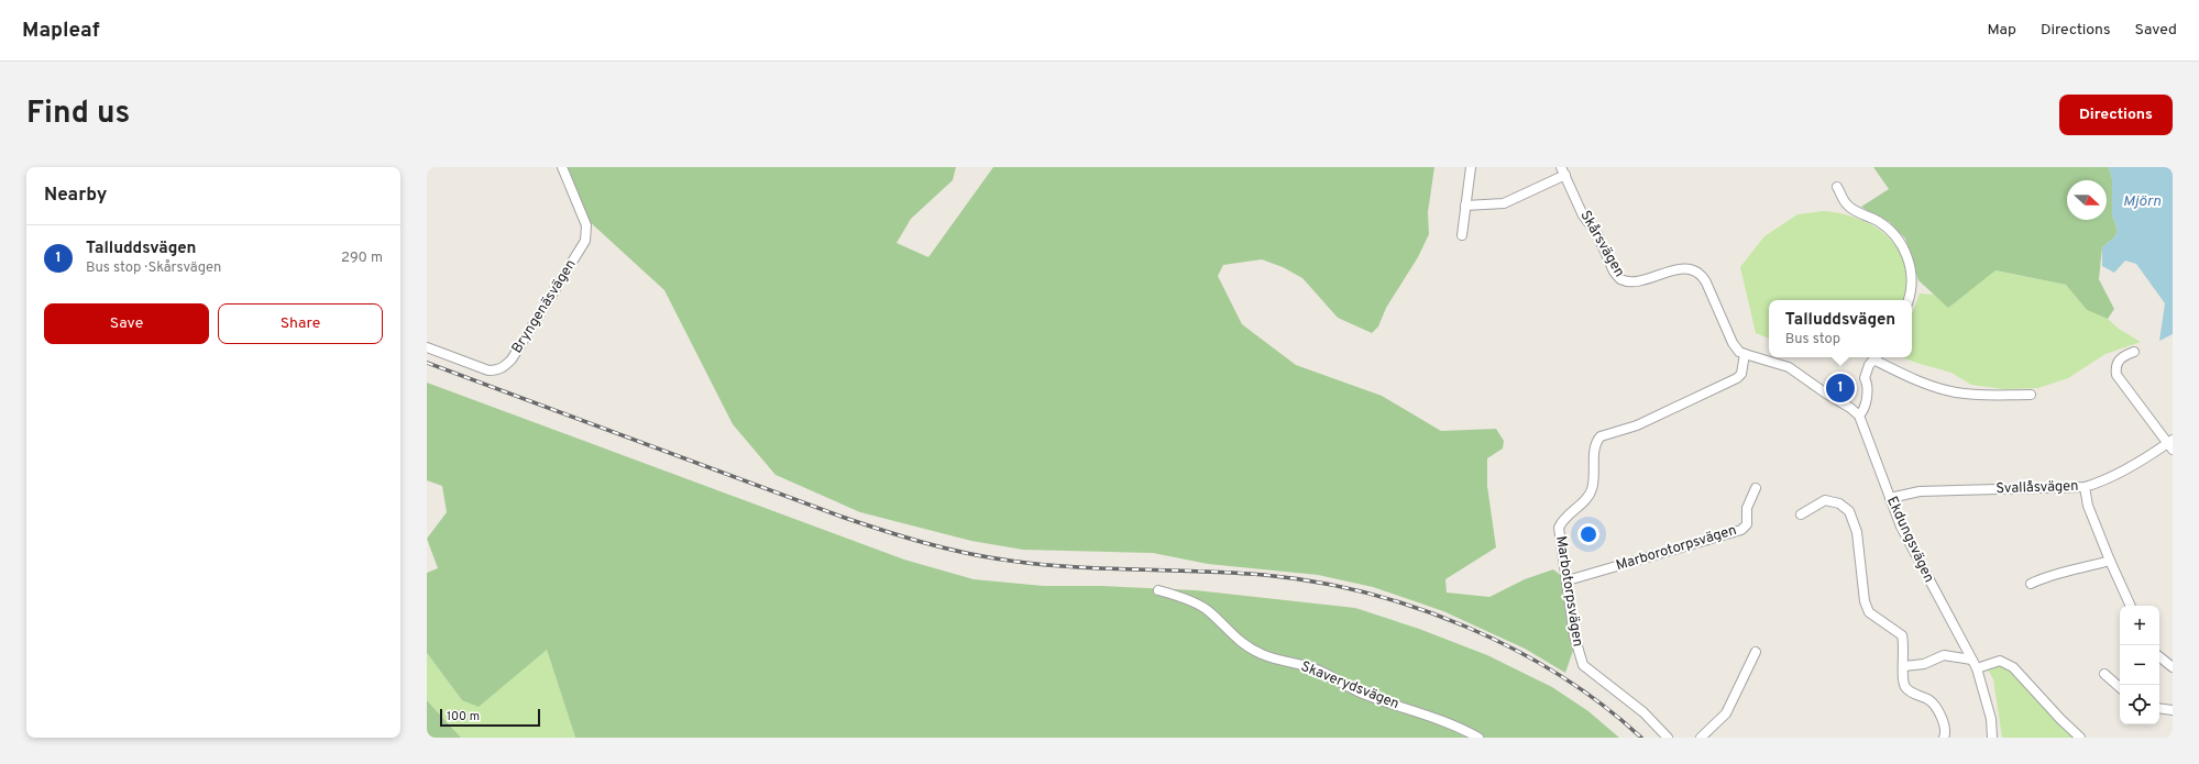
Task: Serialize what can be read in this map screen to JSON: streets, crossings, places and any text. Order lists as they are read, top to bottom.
{
  "streets": {
    "street": [
      "Skårsvägen",
      "Bryngenäsvägen",
      "Svallåsvägen",
      "Ekdungsvägen",
      "Marborotorpsvägen",
      "Marbotorpsvägen",
      "Skaverydsvägen"
    ]
  },
  "crossings": [
    ["Skårsvägen", "Marbotorpsvägen"],
    ["Svallåsvägen", "Ekdungsvägen"],
    ["Marborotorpsvägen", "Marbotorpsvägen"]
  ],
  "water": ["Mjörn"],
  "scale_bar": "100 m",
  "north": "right",
  "page": {
    "header": "Mapleaf",
    "nav": ["Map", "Directions", "Saved"],
    "title": "Find us",
    "buttons": [
      "Directions",
      ["Save", "Share"]
    ],
    "heading": "Nearby",
    "list": [
      {
        "mark": "1",
        "name": "Talluddsvägen",
        "note": "Bus stop · Skårsvägen",
        "value": "290 m"
      }
    ],
    "popup": ["Talluddsvägen", "Bus stop"],
    "pins": "1",
    "map_buttons": ["+", "−"],
    "scale": "100 m"
  }
}
